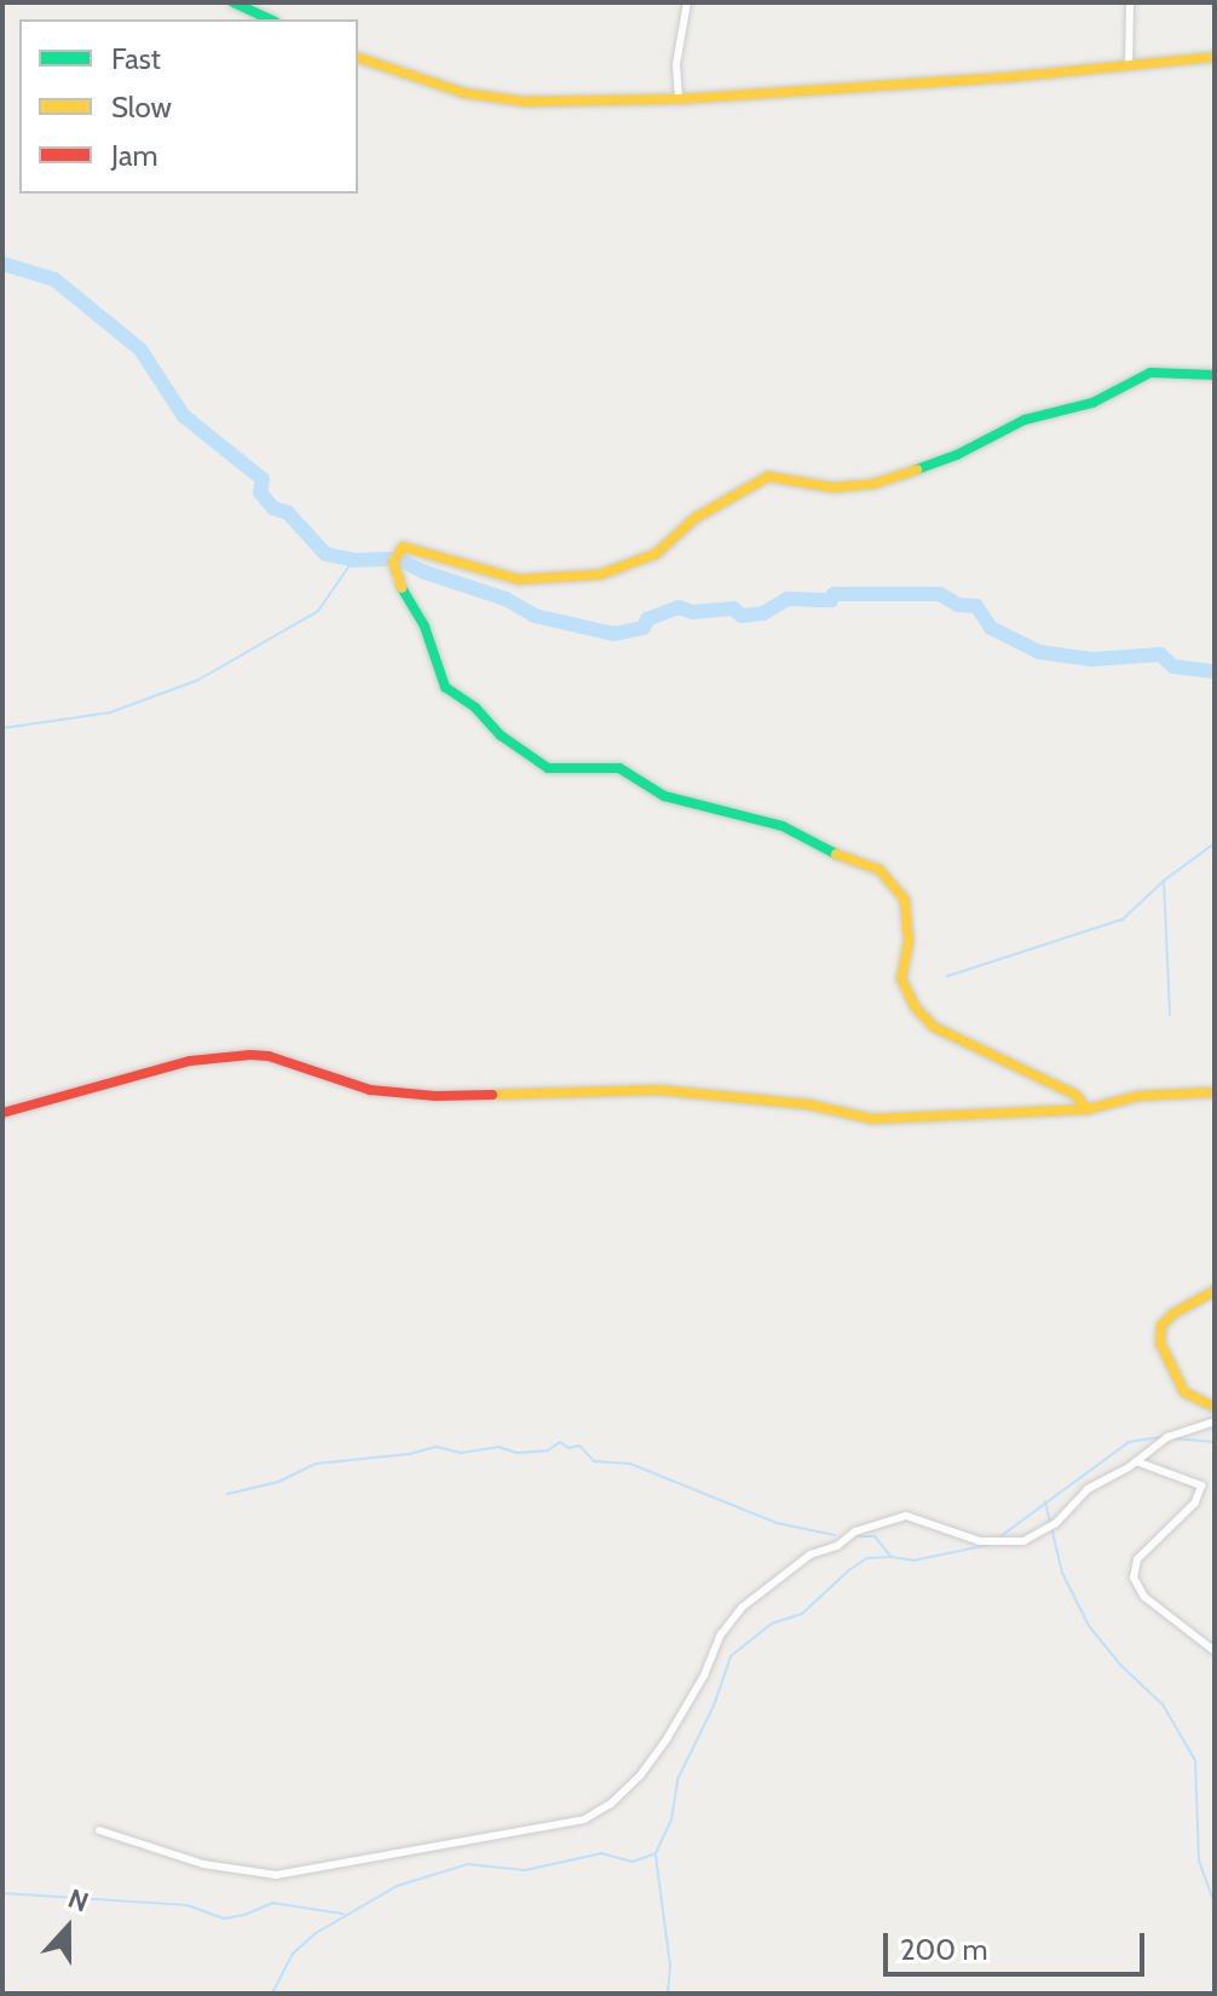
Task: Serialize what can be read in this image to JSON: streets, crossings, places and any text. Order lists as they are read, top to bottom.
{
  "legend": ["Fast", "Slow", "Jam"],
  "scale_bar": "200 m",
  "north": "top"
}
